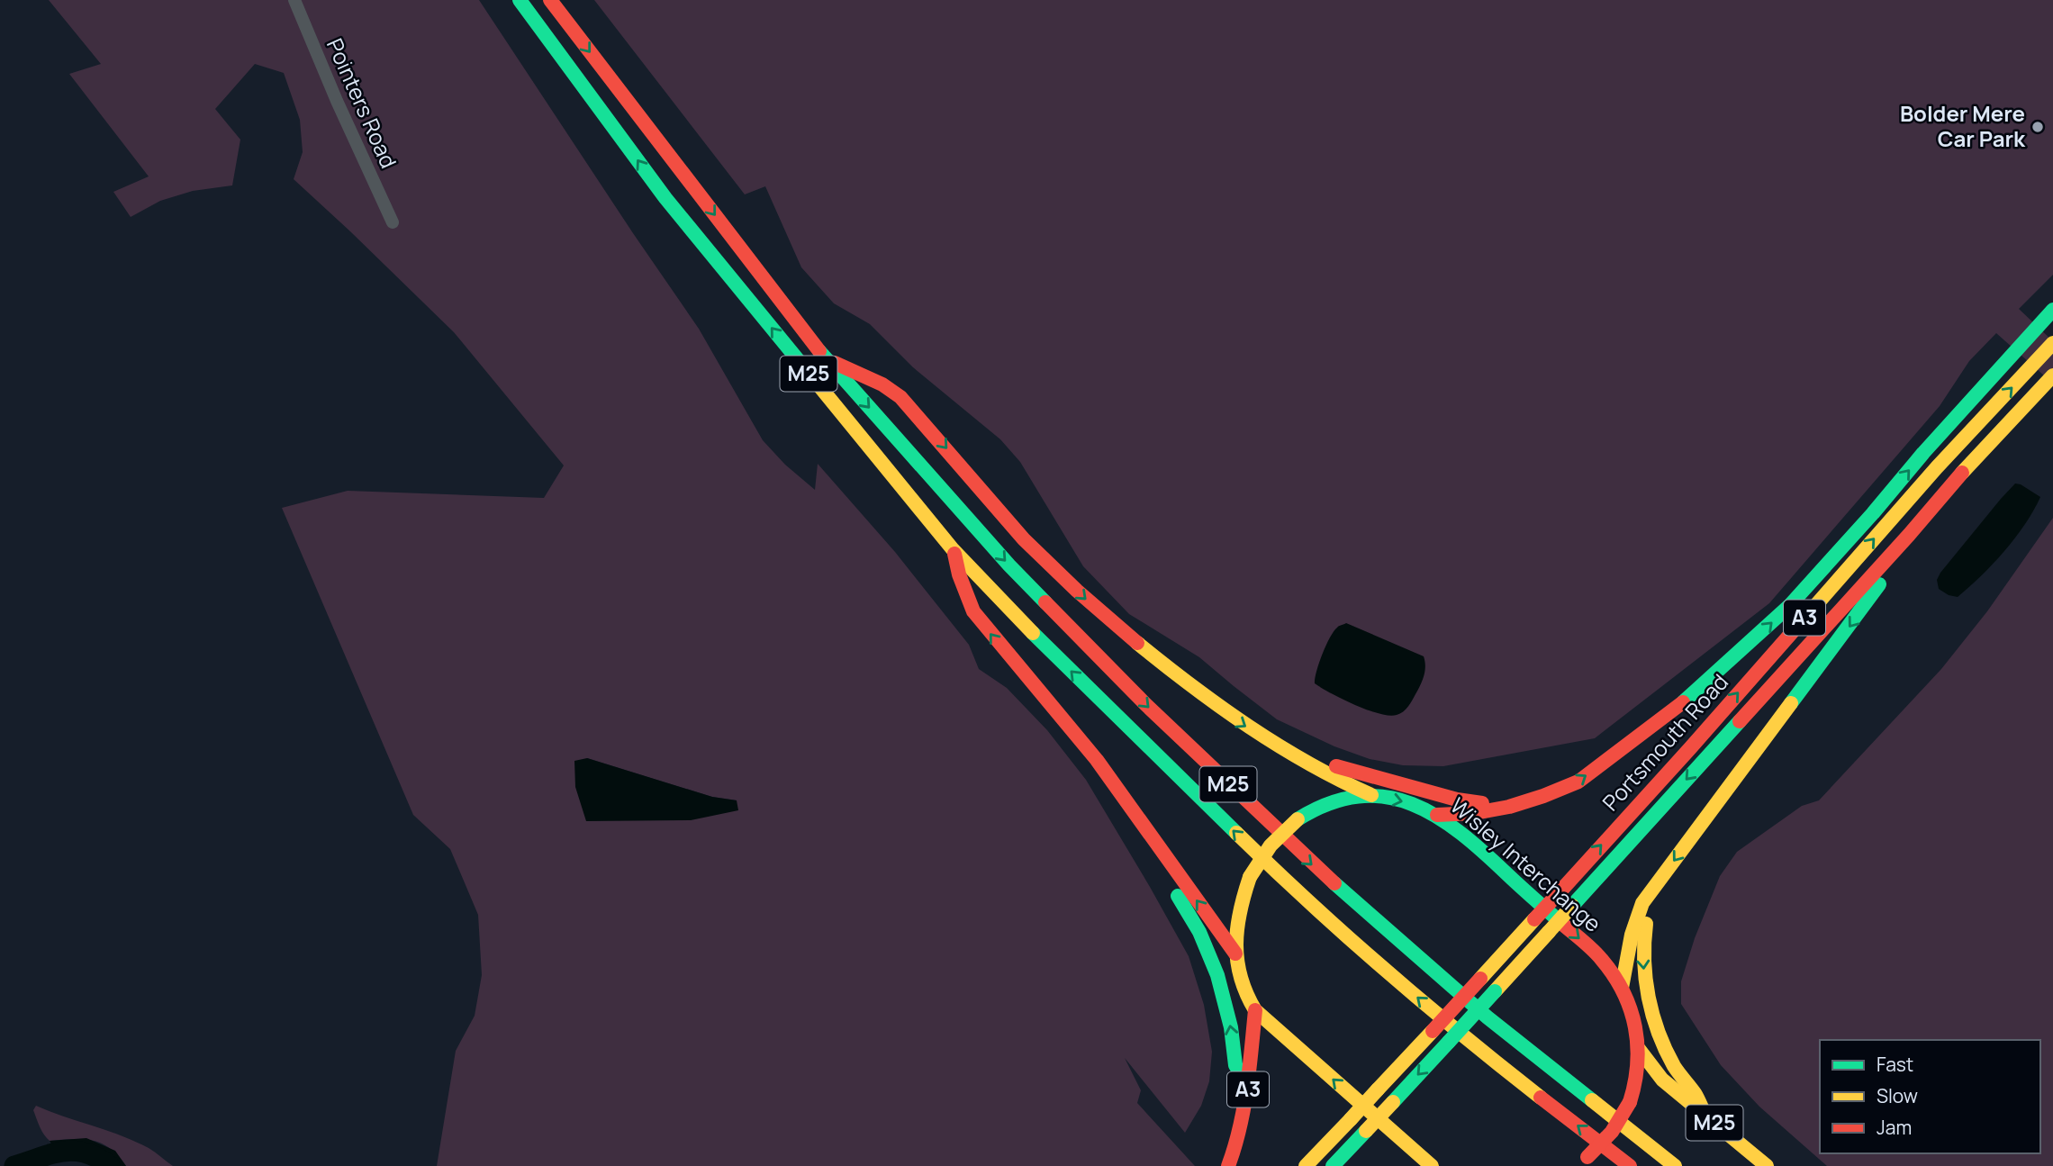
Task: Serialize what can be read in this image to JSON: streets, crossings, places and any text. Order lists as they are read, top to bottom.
{
  "streets": {
    "highway": [
      "M25",
      "A3",
      "Portsmouth Road",
      "Wisley Interchange"
    ],
    "street": ["Pointers Road"]
  },
  "crossings": [
    ["M25", "A3"],
    ["M25", "Wisley Interchange"],
    ["A3", "Portsmouth Road"],
    ["A3", "Wisley Interchange"]
  ],
  "places": ["Bolder Mere Car Park"],
  "legend": ["Fast", "Slow", "Jam"]
}
